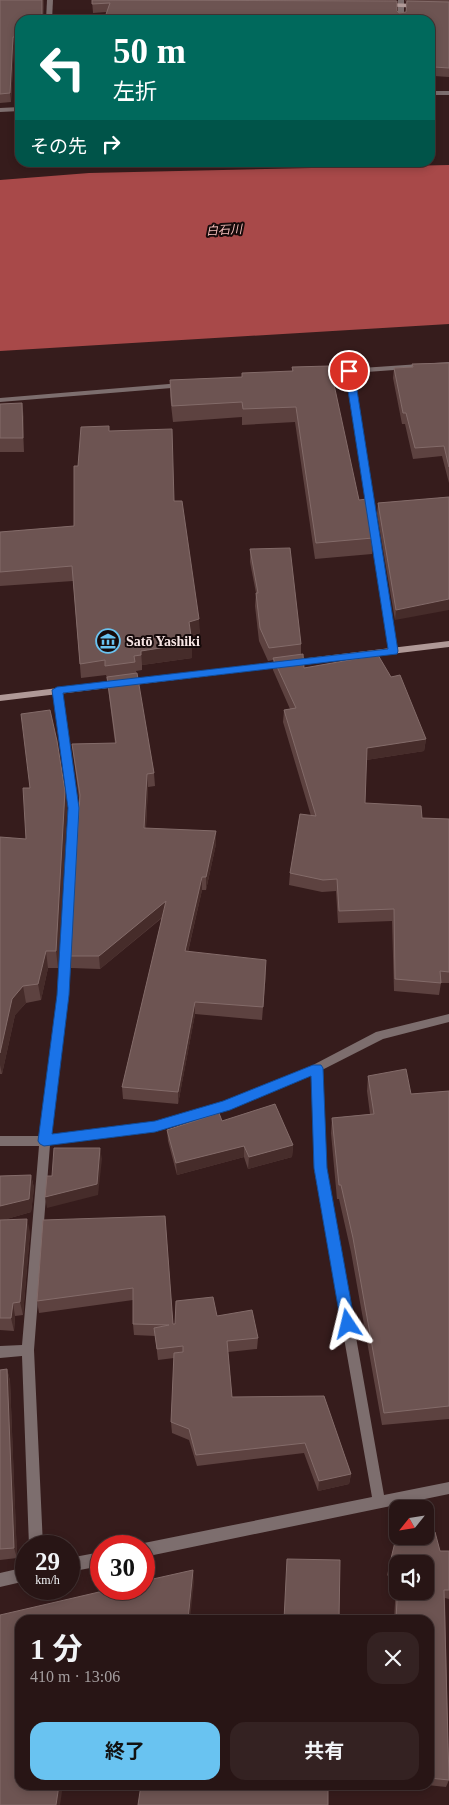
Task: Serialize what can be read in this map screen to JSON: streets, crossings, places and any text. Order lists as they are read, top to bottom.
{
  "water": ["白石川"],
  "places": {
    "museum": ["Satō Yashiki"]
  },
  "north": "bottom left",
  "page": {
    "turn": ["50 m", "左折"],
    "then": "その先",
    "speed": "29 km/h",
    "limit": "30",
    "heading": ["1 分", "410 m · 13:06"],
    "buttons": ["終了", "共有"]
  }
}
